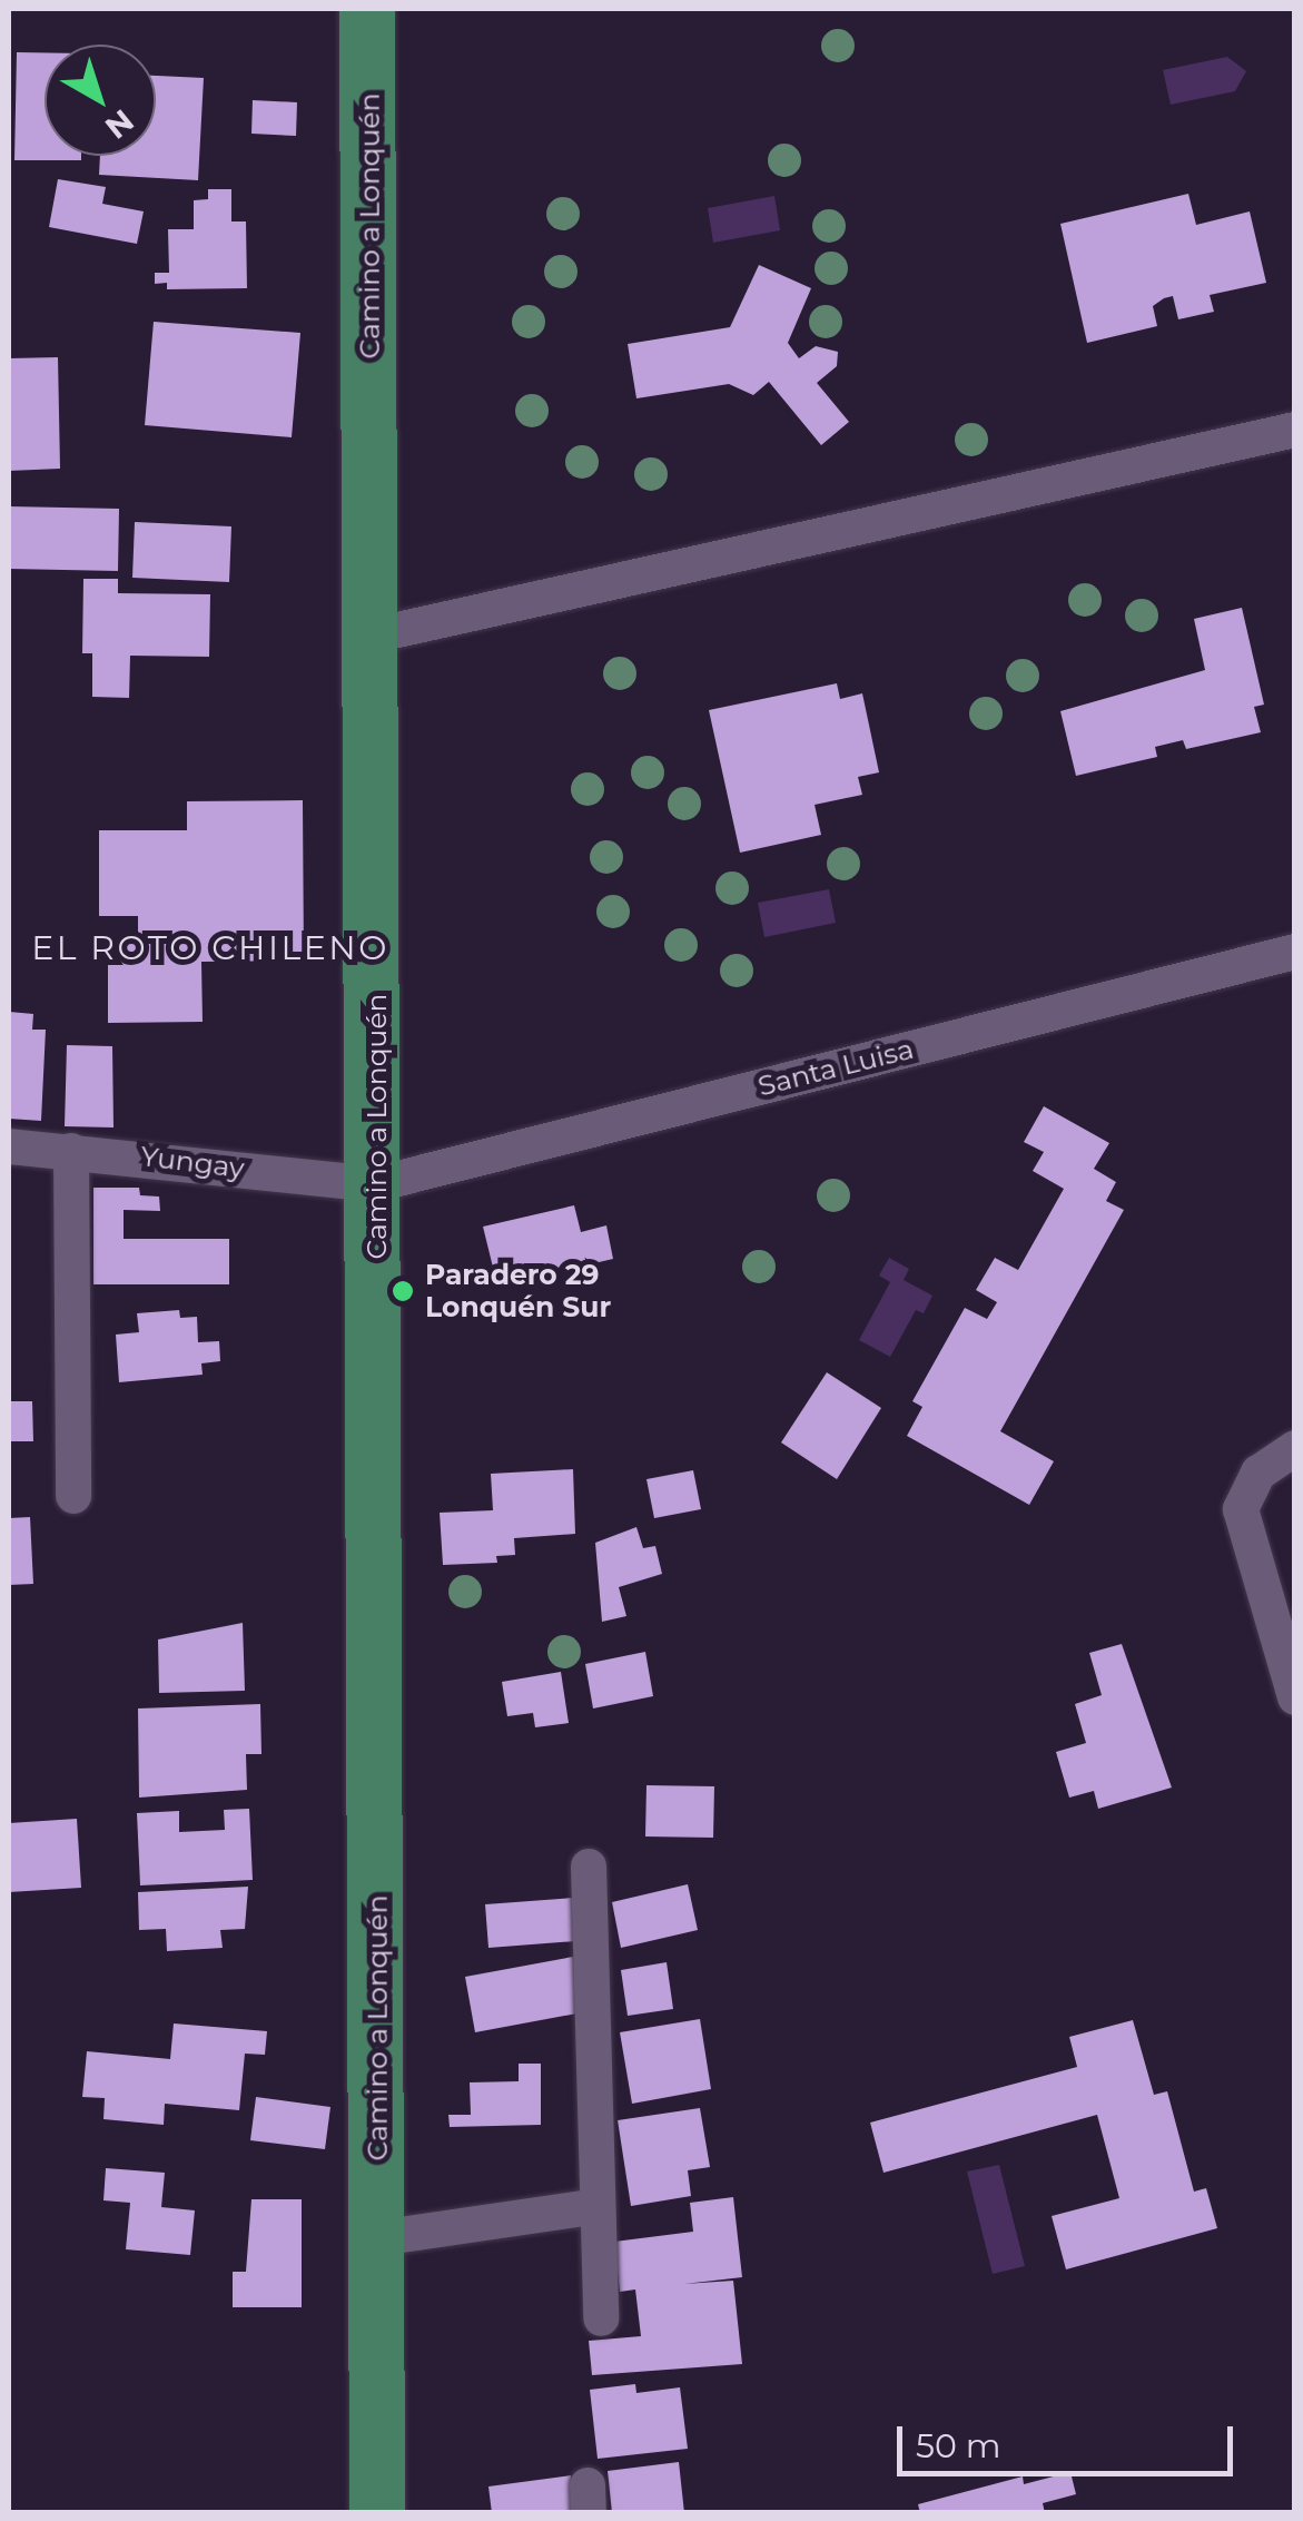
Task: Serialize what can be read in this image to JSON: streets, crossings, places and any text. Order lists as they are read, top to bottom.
{
  "streets": {
    "main road": ["Camino a Lonquén"],
    "street": ["Santa Luisa", "Yungay"]
  },
  "crossings": [
    ["Camino a Lonquén", "Santa Luisa"],
    ["Camino a Lonquén", "Yungay"],
    ["Santa Luisa", "Yungay"]
  ],
  "districts": ["EL ROTO CHILENO"],
  "places": ["Paradero 29 Lonquén Sur"],
  "scale_bar": "50 m",
  "north": "bottom right"
}
